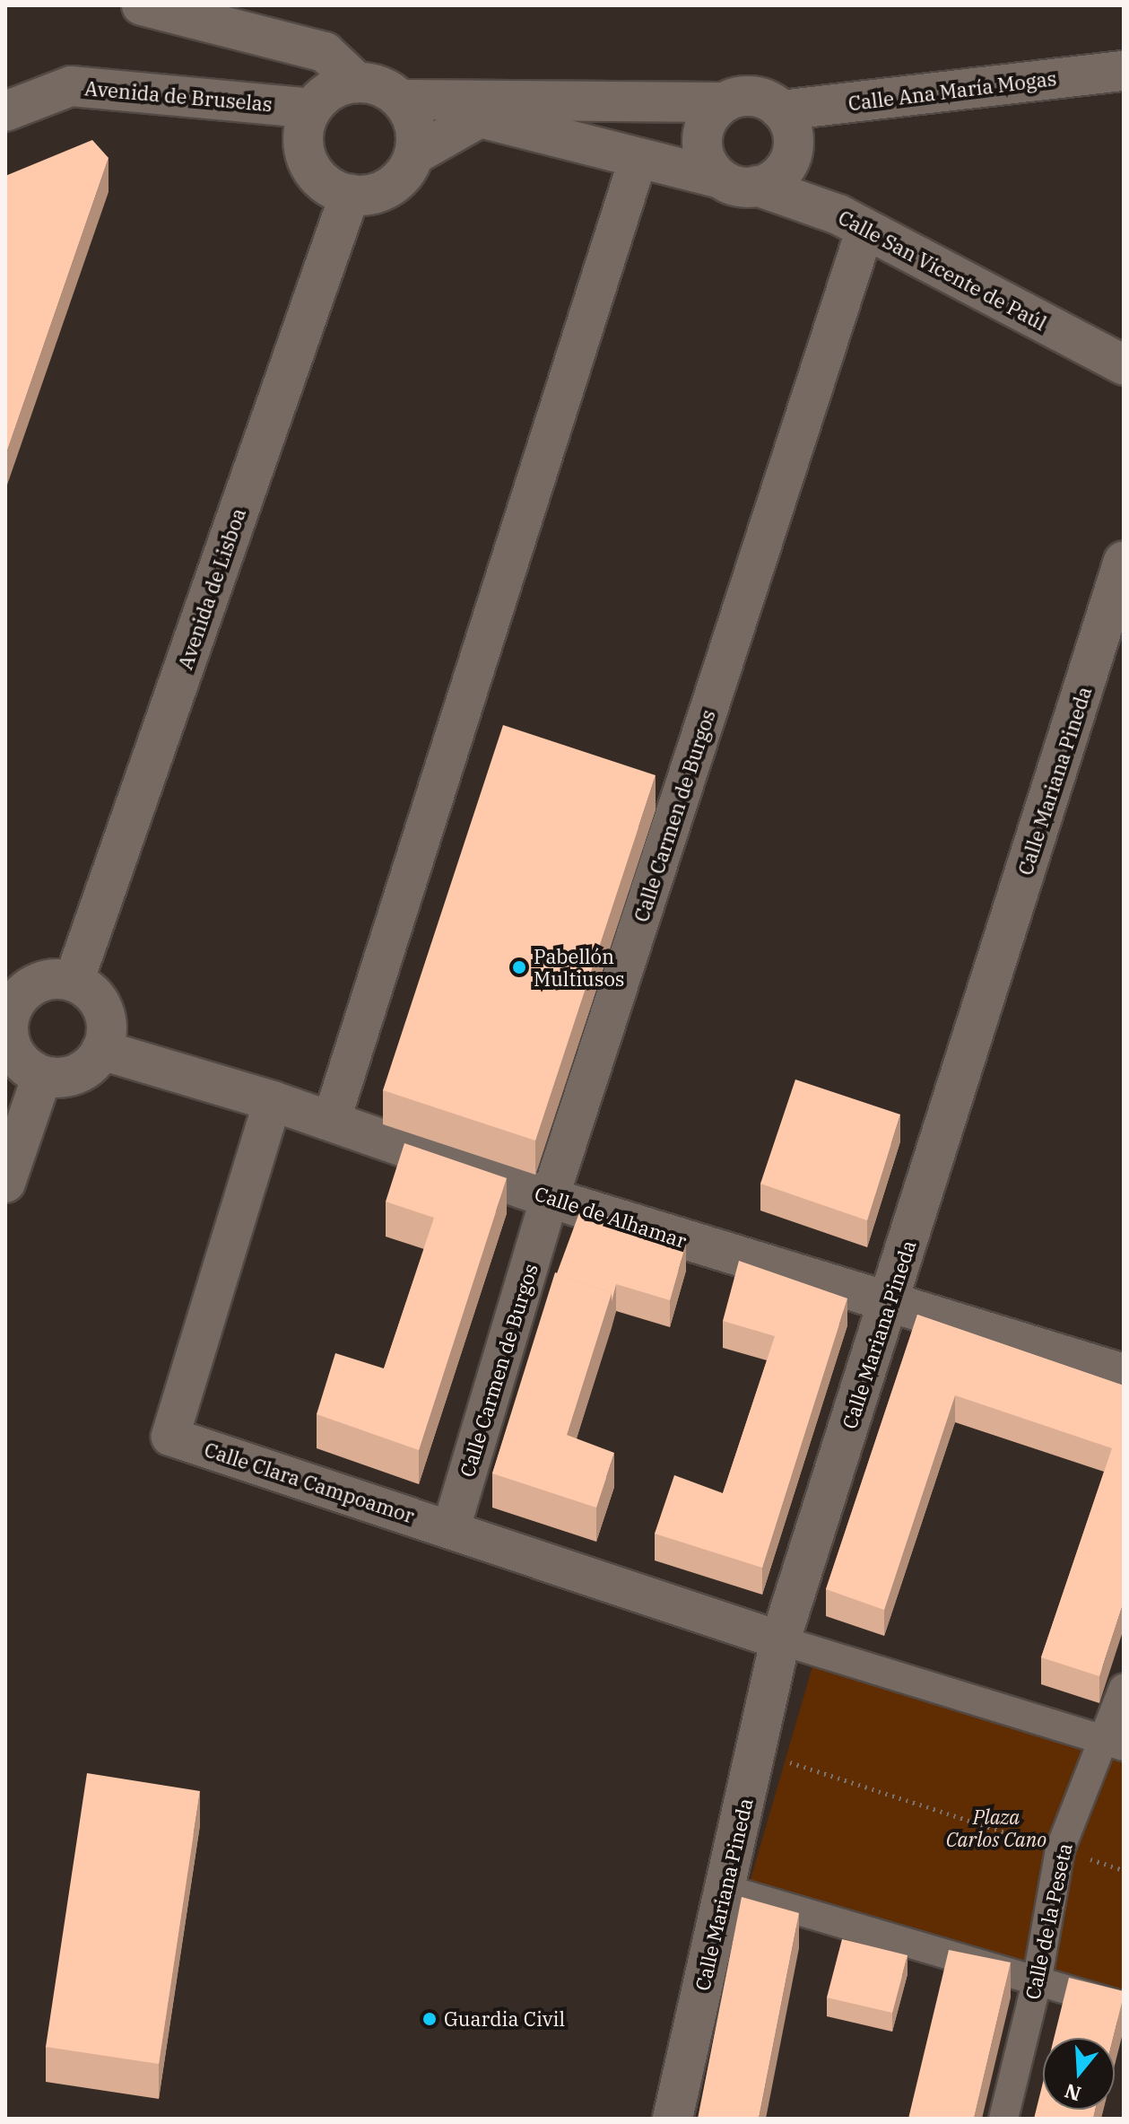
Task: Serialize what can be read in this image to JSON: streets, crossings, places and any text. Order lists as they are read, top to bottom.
{
  "streets": {
    "street": [
      "Calle Ana María Mogas",
      "Avenida de Bruselas",
      "Calle San Vicente de Paúl",
      "Avenida de Lisboa",
      "Calle Mariana Pineda",
      "Calle Carmen de Burgos",
      "Calle de Alhamar",
      "Calle Clara Campoamor",
      "Calle de la Peseta"
    ]
  },
  "crossings": [
    ["Calle Ana María Mogas", "Calle San Vicente de Paúl"],
    ["Avenida de Bruselas", "Calle San Vicente de Paúl"],
    ["Avenida de Bruselas", "Avenida de Lisboa"],
    ["Calle San Vicente de Paúl", "Avenida de Lisboa"],
    ["Calle San Vicente de Paúl", "Calle Carmen de Burgos"],
    ["Avenida de Lisboa", "Calle de Alhamar"],
    ["Calle Mariana Pineda", "Calle de Alhamar"],
    ["Calle Mariana Pineda", "Calle Clara Campoamor"],
    ["Calle Carmen de Burgos", "Calle de Alhamar"],
    ["Calle Carmen de Burgos", "Calle Clara Campoamor"],
    ["Calle de Alhamar", "Calle Clara Campoamor"]
  ],
  "parks": ["Plaza Carlos Cano"],
  "places": ["Pabellón Multiusos", "Guardia Civil"],
  "north": "bottom"
}
